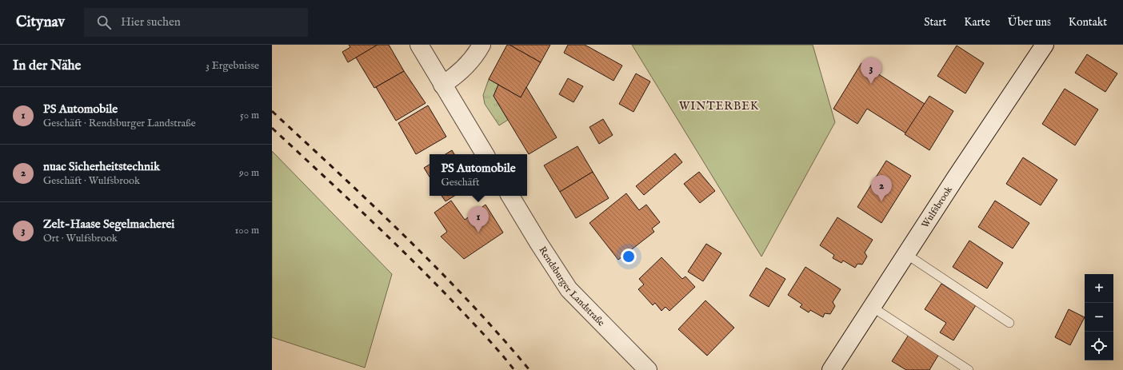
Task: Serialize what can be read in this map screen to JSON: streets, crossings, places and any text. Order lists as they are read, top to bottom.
{
  "streets": {
    "street": ["Wulfsbrook", "Rendsburger Landstraße"]
  },
  "districts": ["WINTERBEK"],
  "page": {
    "header": "Citynav",
    "search": "Hier suchen",
    "nav": [
      "Start",
      "Karte",
      "Über uns",
      "Kontakt"
    ],
    "heading": ["In der Nähe", "3 Ergebnisse"],
    "pins": ["3", "2", "1"],
    "list": [
      {
        "mark": "1",
        "name": "PS Automobile",
        "note": "Geschäft · Rendsburger Landstraße",
        "value": "50 m"
      },
      {
        "mark": "2",
        "name": "nuac Sicherheitstechnik",
        "note": "Geschäft · Wulfsbrook",
        "value": "90 m"
      },
      {
        "mark": "3",
        "name": "Zelt-Haase Segelmacherei",
        "note": "Ort · Wulfsbrook",
        "value": "100 m"
      }
    ],
    "popup": ["PS Automobile", "Geschäft"],
    "map_buttons": ["+", "−"]
  }
}
